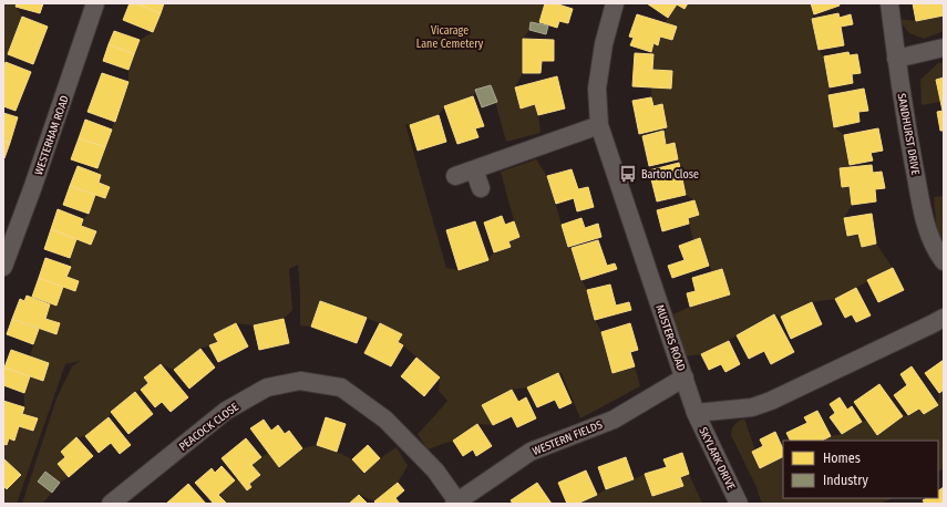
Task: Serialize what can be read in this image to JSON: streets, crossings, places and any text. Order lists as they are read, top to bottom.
{
  "streets": {
    "street": [
      "SANDHURST DRIVE",
      "WESTERHAM ROAD",
      "MUSTERS ROAD",
      "PEACOCK CLOSE",
      "WESTERN FIELDS",
      "SKYLARK DRIVE"
    ]
  },
  "crossings": [
    ["MUSTERS ROAD", "WESTERN FIELDS"],
    ["MUSTERS ROAD", "SKYLARK DRIVE"],
    ["PEACOCK CLOSE", "WESTERN FIELDS"]
  ],
  "parks": ["Vicarage Lane Cemetery"],
  "places": {
    "bus stop": ["Barton Close"]
  },
  "legend": ["Homes", "Industry"]
}
